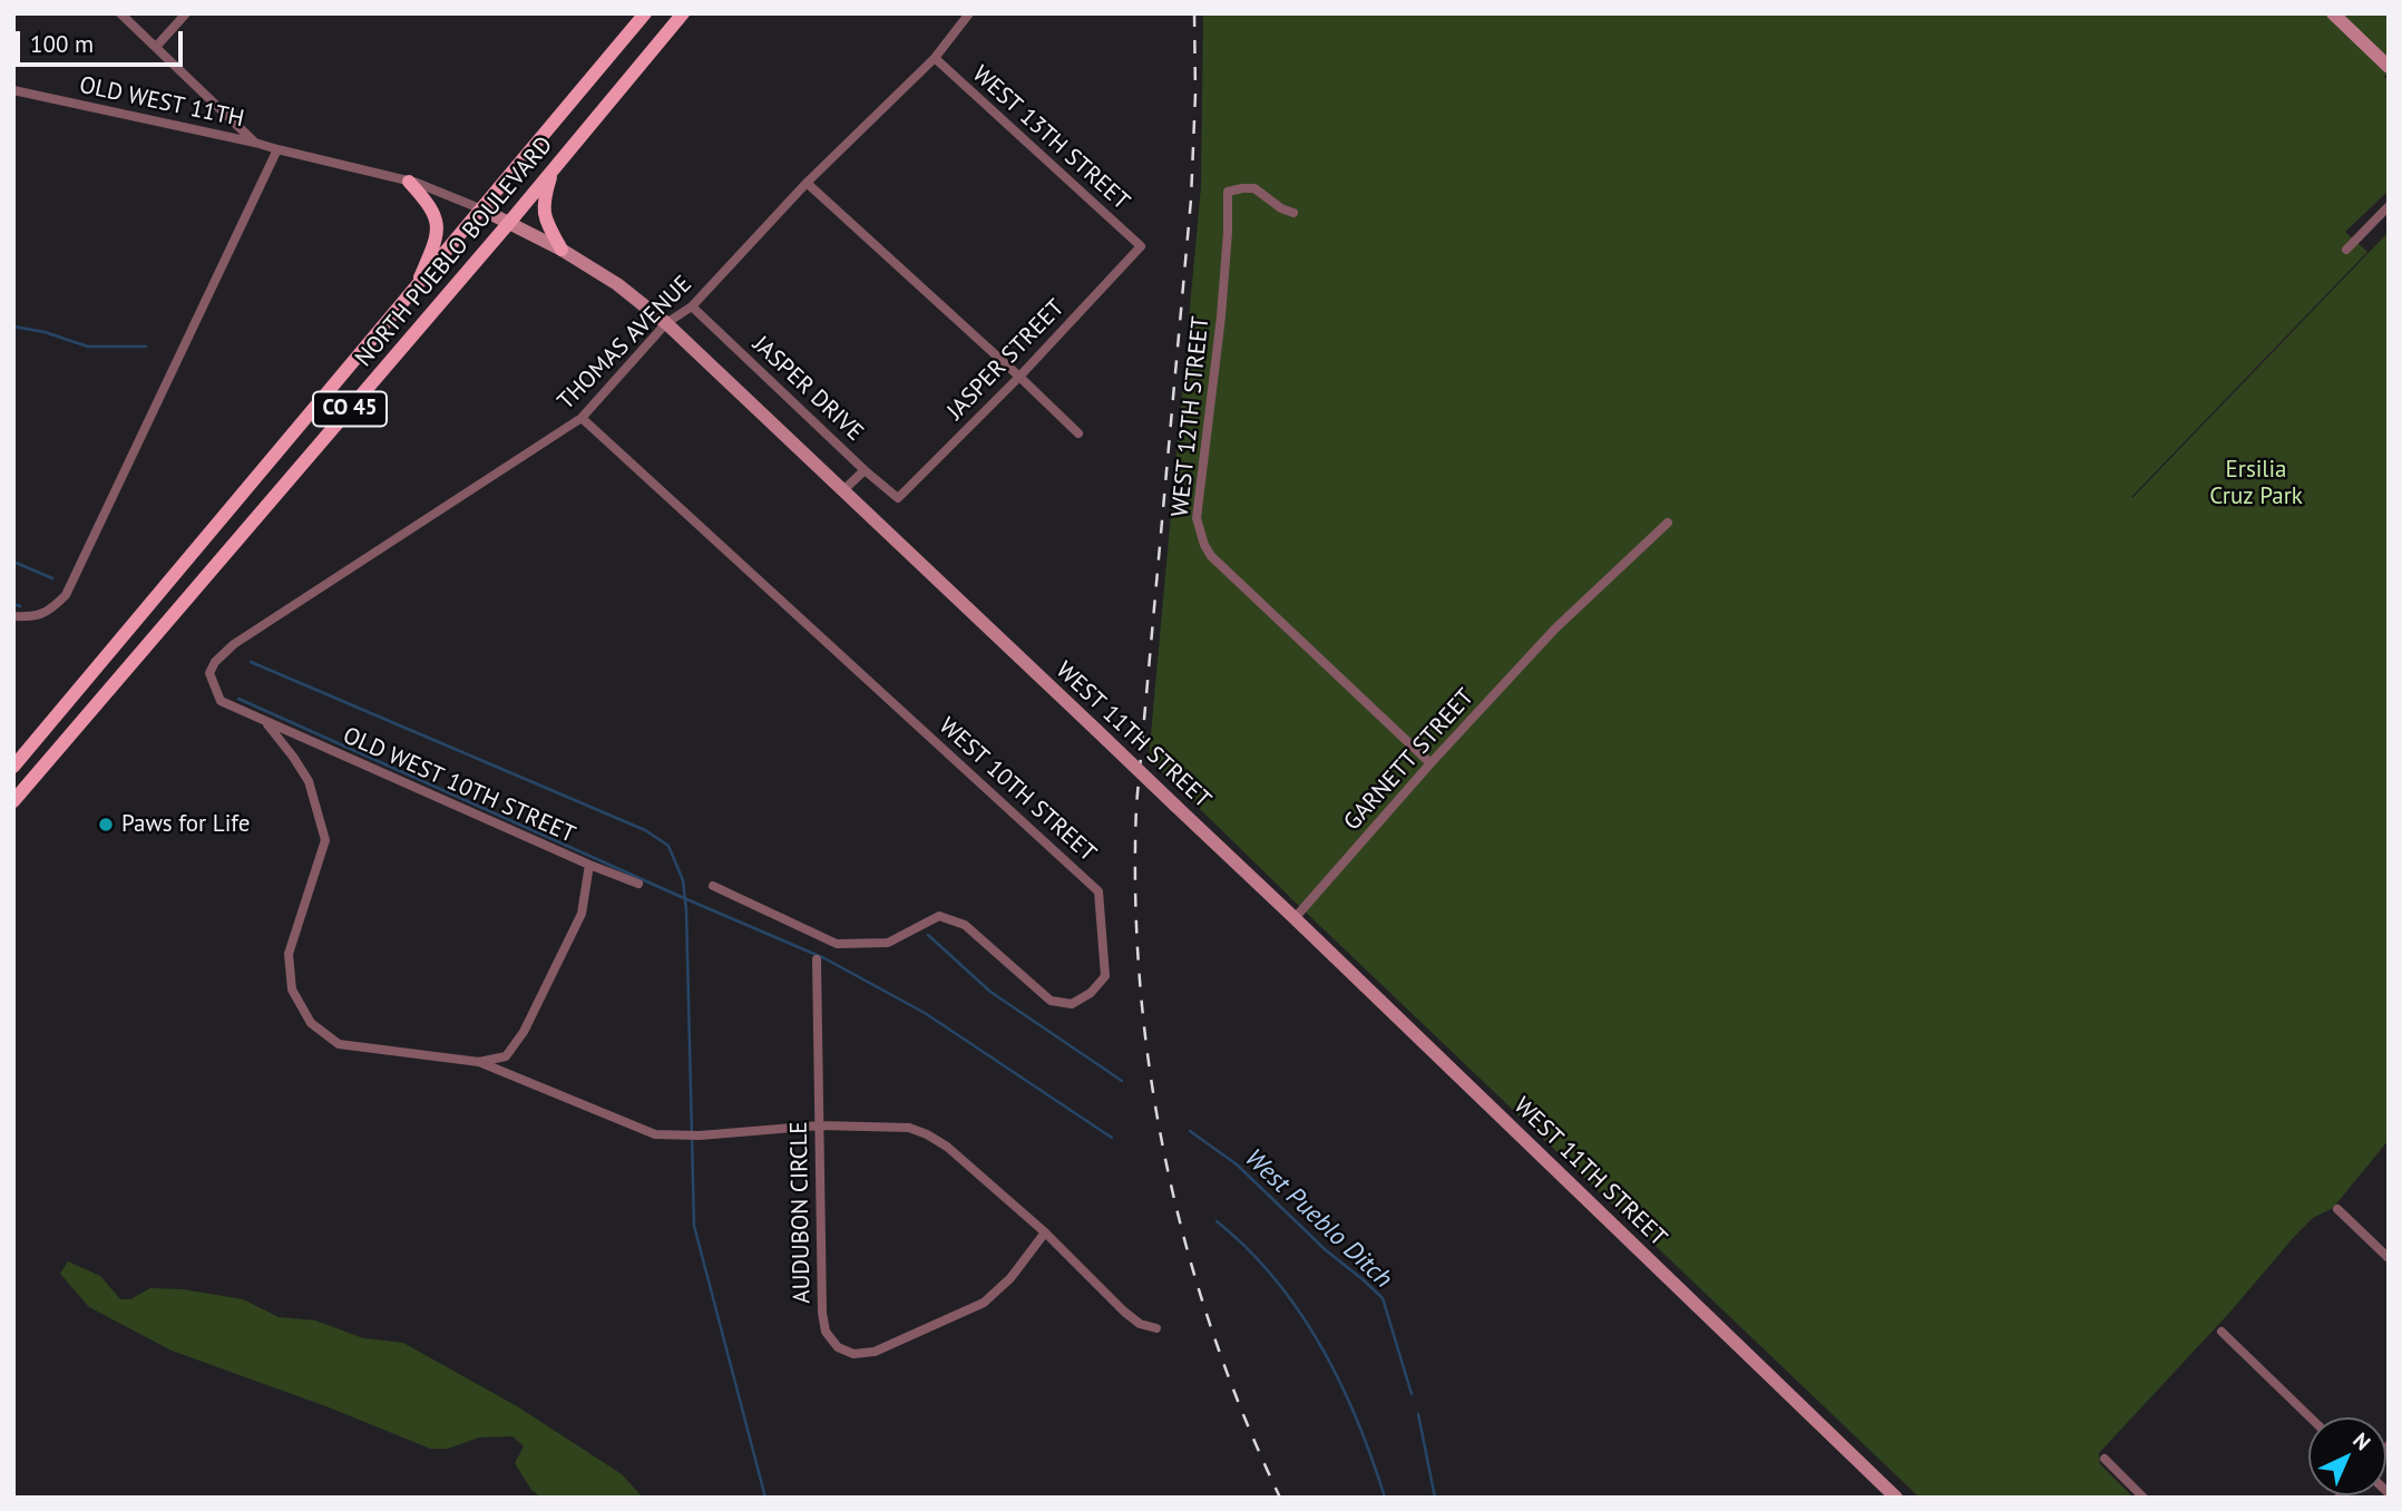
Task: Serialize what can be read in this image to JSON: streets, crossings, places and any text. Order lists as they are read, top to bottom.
{
  "streets": {
    "main road": ["NORTH PUEBLO BOULEVARD", "CO 45"],
    "street": [
      "OLD WEST 11TH",
      "WEST 13TH STREET",
      "THOMAS AVENUE",
      "JASPER STREET",
      "JASPER DRIVE",
      "WEST 12TH STREET",
      "WEST 11TH STREET",
      "GARNETT STREET",
      "OLD WEST 10TH STREET",
      "WEST 10TH STREET",
      "AUDUBON CIRCLE"
    ]
  },
  "crossings": [
    ["OLD WEST 11TH", "WEST 11TH STREET"],
    ["WEST 13TH STREET", "THOMAS AVENUE"],
    ["WEST 13TH STREET", "JASPER STREET"],
    ["NORTH PUEBLO BOULEVARD", "WEST 11TH STREET"],
    ["THOMAS AVENUE", "JASPER DRIVE"],
    ["THOMAS AVENUE", "WEST 11TH STREET"],
    ["THOMAS AVENUE", "OLD WEST 10TH STREET"],
    ["THOMAS AVENUE", "WEST 10TH STREET"],
    ["JASPER STREET", "JASPER DRIVE"],
    ["WEST 12TH STREET", "GARNETT STREET"],
    ["WEST 11TH STREET", "GARNETT STREET"]
  ],
  "water": ["West Pueblo Ditch"],
  "parks": ["Ersilia Cruz Park"],
  "places": ["Paws for Life"],
  "scale_bar": "100 m",
  "north": "top right"
}
